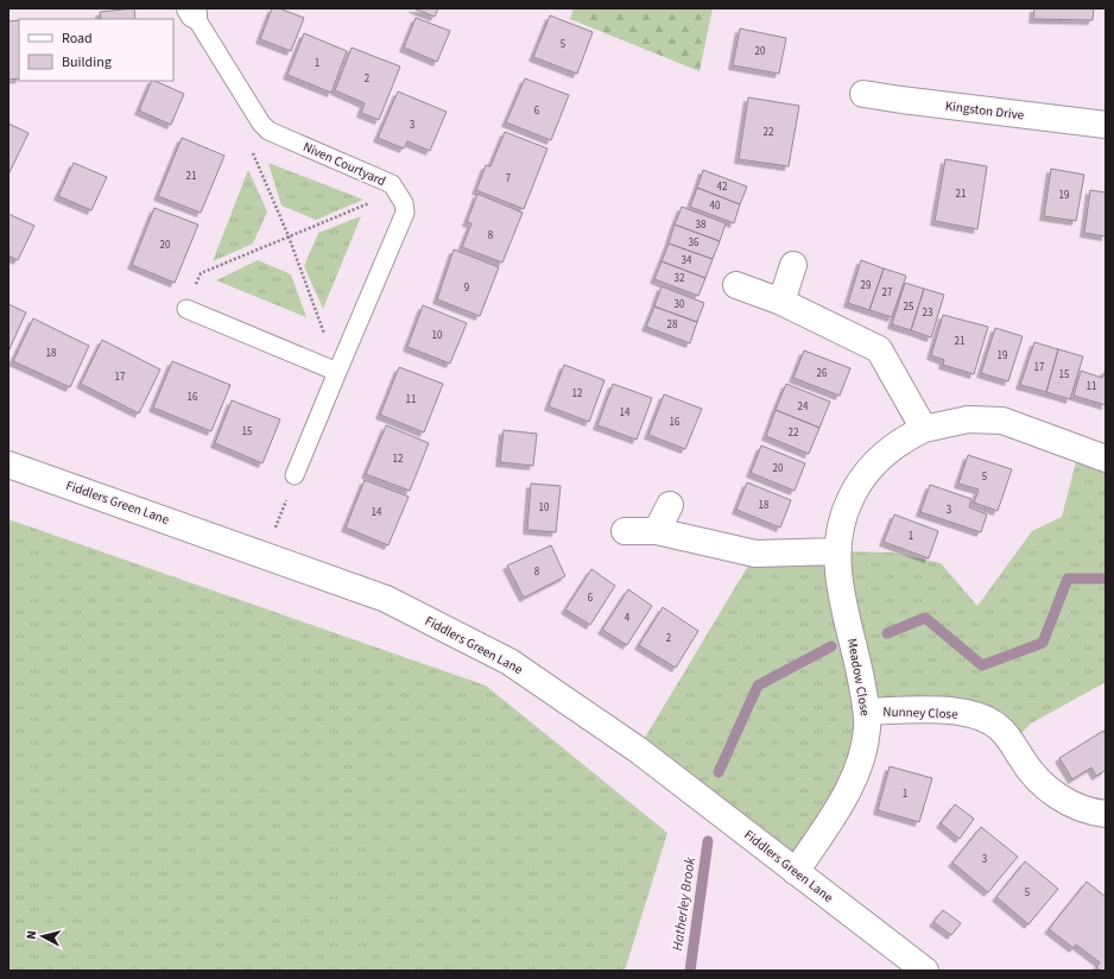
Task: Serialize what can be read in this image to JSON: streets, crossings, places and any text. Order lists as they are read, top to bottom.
{
  "streets": {
    "street": [
      "Kingston Drive",
      "Fiddlers Green Lane",
      "Meadow Close",
      "Nunney Close"
    ],
    "lane": ["Niven Courtyard"]
  },
  "crossings": [
    ["Fiddlers Green Lane", "Meadow Close"],
    ["Meadow Close", "Nunney Close"]
  ],
  "water": ["Hatherley Brook"],
  "house_numbers": [
    "5",
    "20",
    "1",
    "2",
    "6",
    "3",
    "22",
    "21",
    "7",
    "42",
    "21",
    "19",
    "40",
    "38",
    "8",
    "36",
    "20",
    "34",
    "32",
    "29",
    "9",
    "27",
    "30",
    "25",
    "23",
    "28",
    "10",
    "21",
    "18",
    "19",
    "17",
    "26",
    "15",
    "17",
    "11",
    "12",
    "16",
    "11",
    "24",
    "14",
    "16",
    "15",
    "22",
    "12",
    "20",
    "5",
    "18",
    "10",
    "3",
    "14",
    "1",
    "8",
    "6",
    "4",
    "2",
    "1",
    "3",
    "5"
  ],
  "legend": ["Road", "Building"],
  "north": "left"
}
